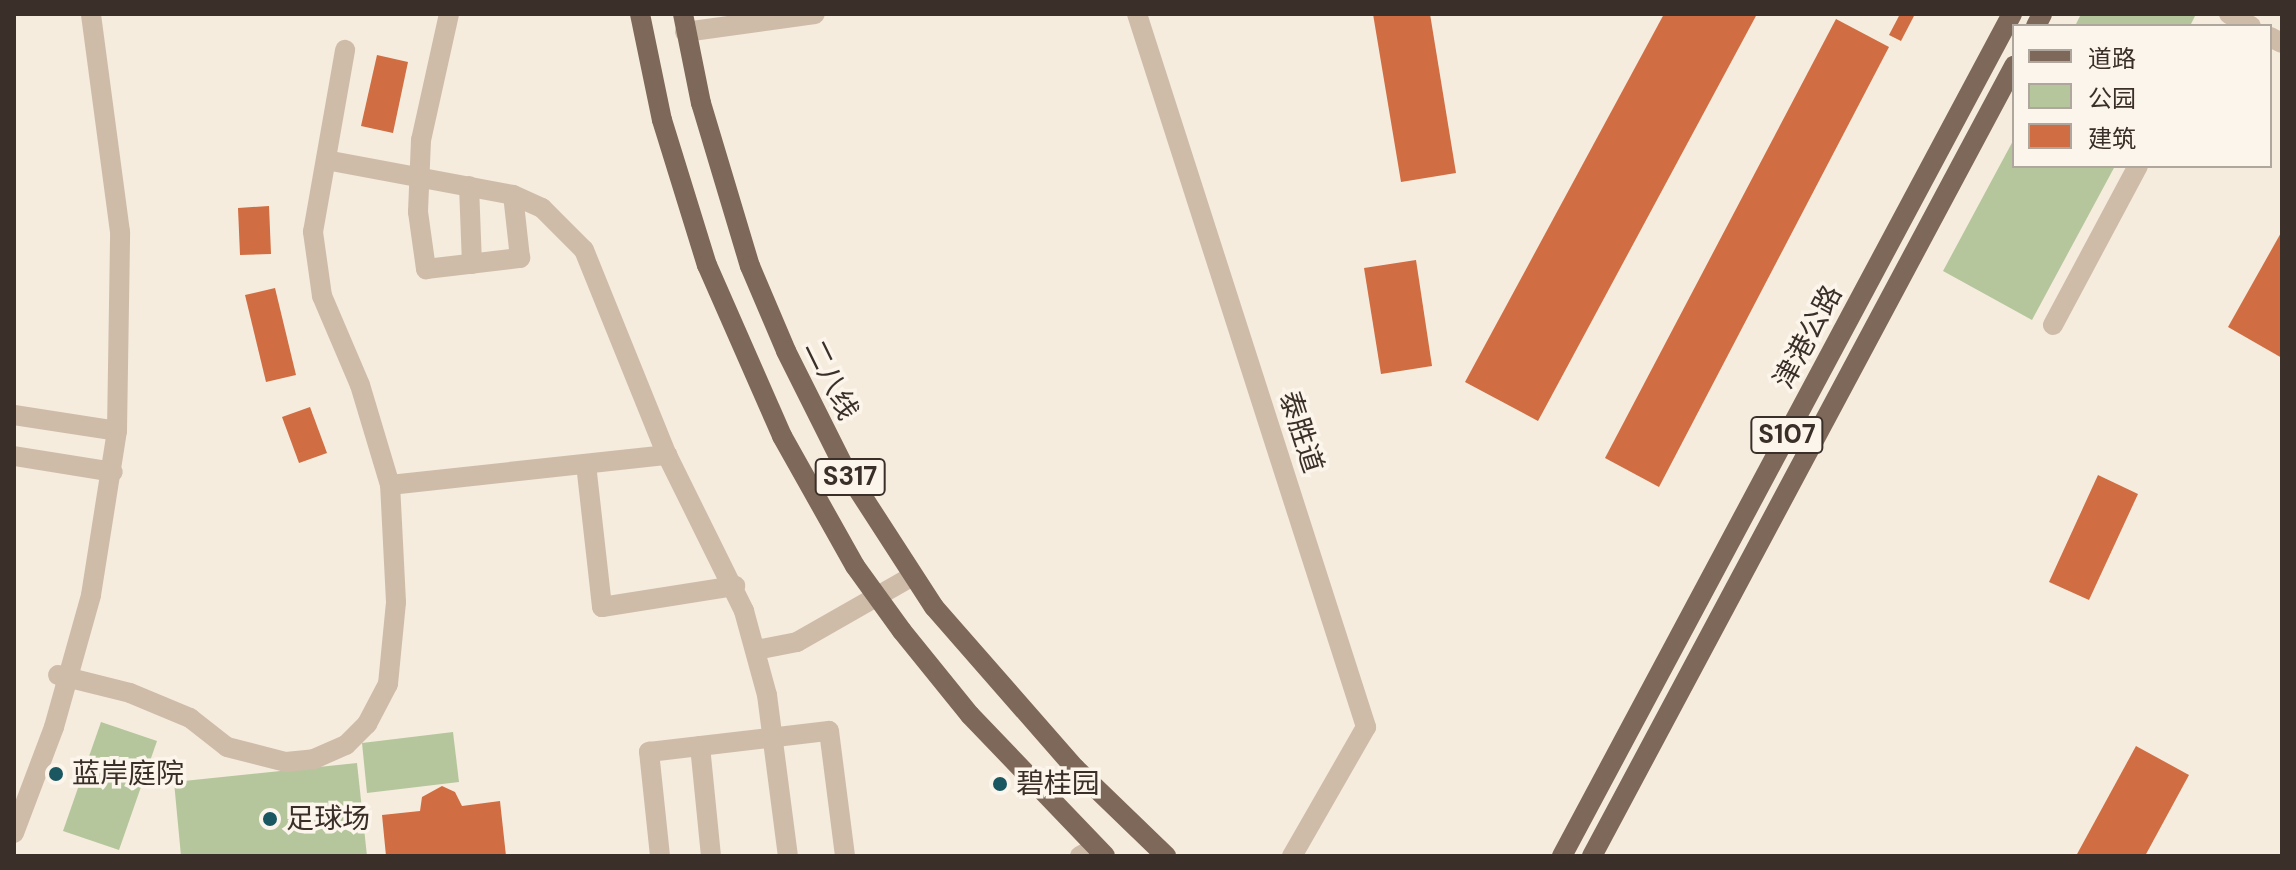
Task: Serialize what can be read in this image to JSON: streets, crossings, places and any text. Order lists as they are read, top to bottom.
{
  "streets": {
    "main road": [
      "津港公路",
      "二八线",
      "S107",
      "S317"
    ],
    "street": ["泰胜道"]
  },
  "places": ["蓝岸庭院", "碧桂园", "足球场"],
  "legend": ["道路", "公园", "建筑"]
}
